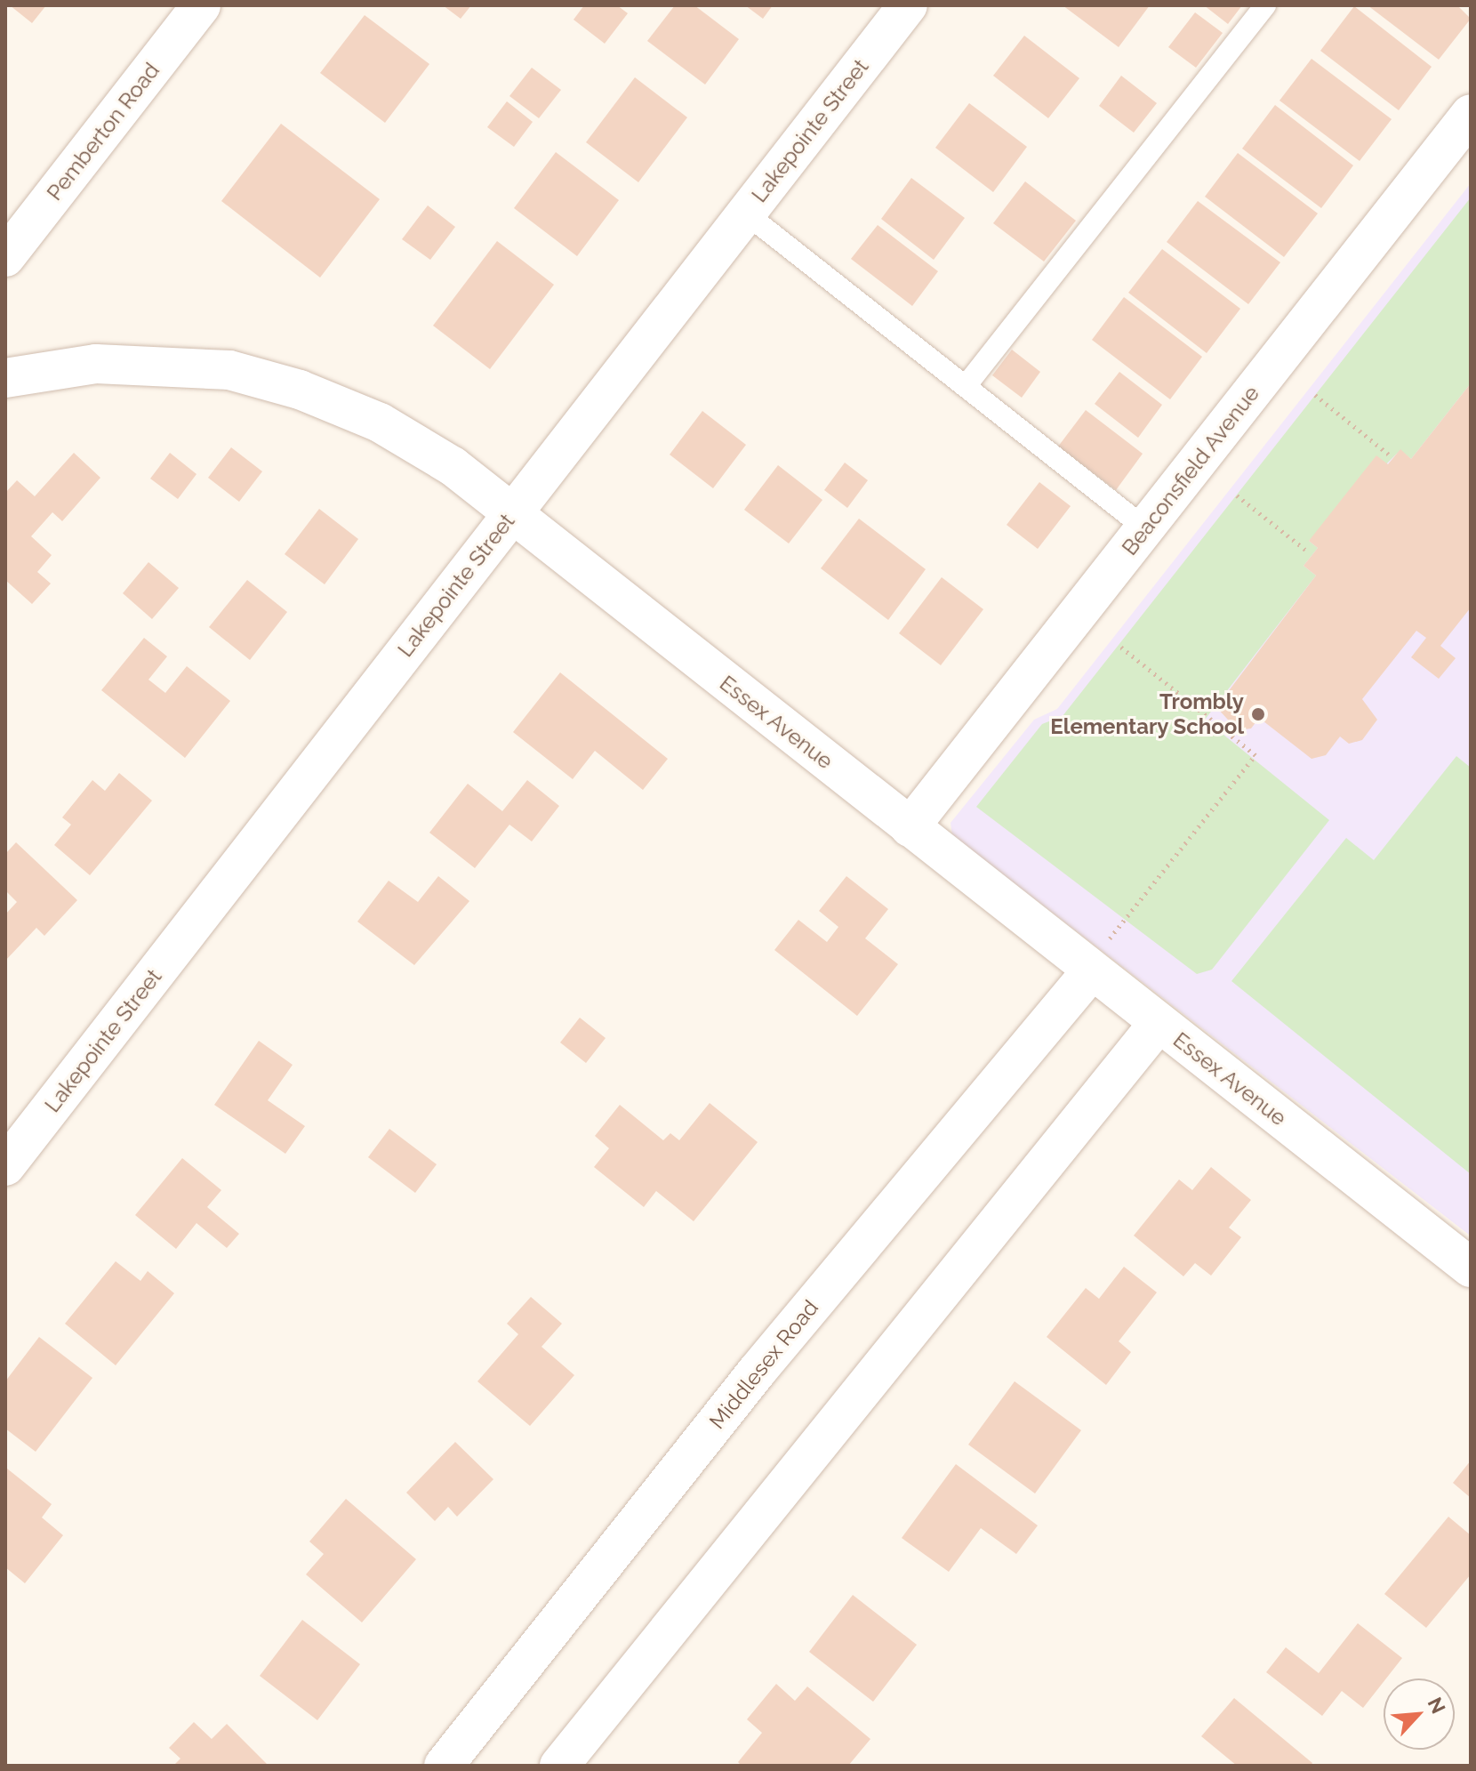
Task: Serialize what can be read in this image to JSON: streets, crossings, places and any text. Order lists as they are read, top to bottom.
{
  "streets": {
    "street": [
      "Lakepointe Street",
      "Pemberton Road",
      "Beaconsfield Avenue",
      "Essex Avenue",
      "Middlesex Road"
    ]
  },
  "crossings": [
    ["Lakepointe Street", "Essex Avenue"],
    ["Beaconsfield Avenue", "Essex Avenue"],
    ["Essex Avenue", "Middlesex Road"]
  ],
  "places": ["Trombly Elementary School"],
  "north": "top right"
}
